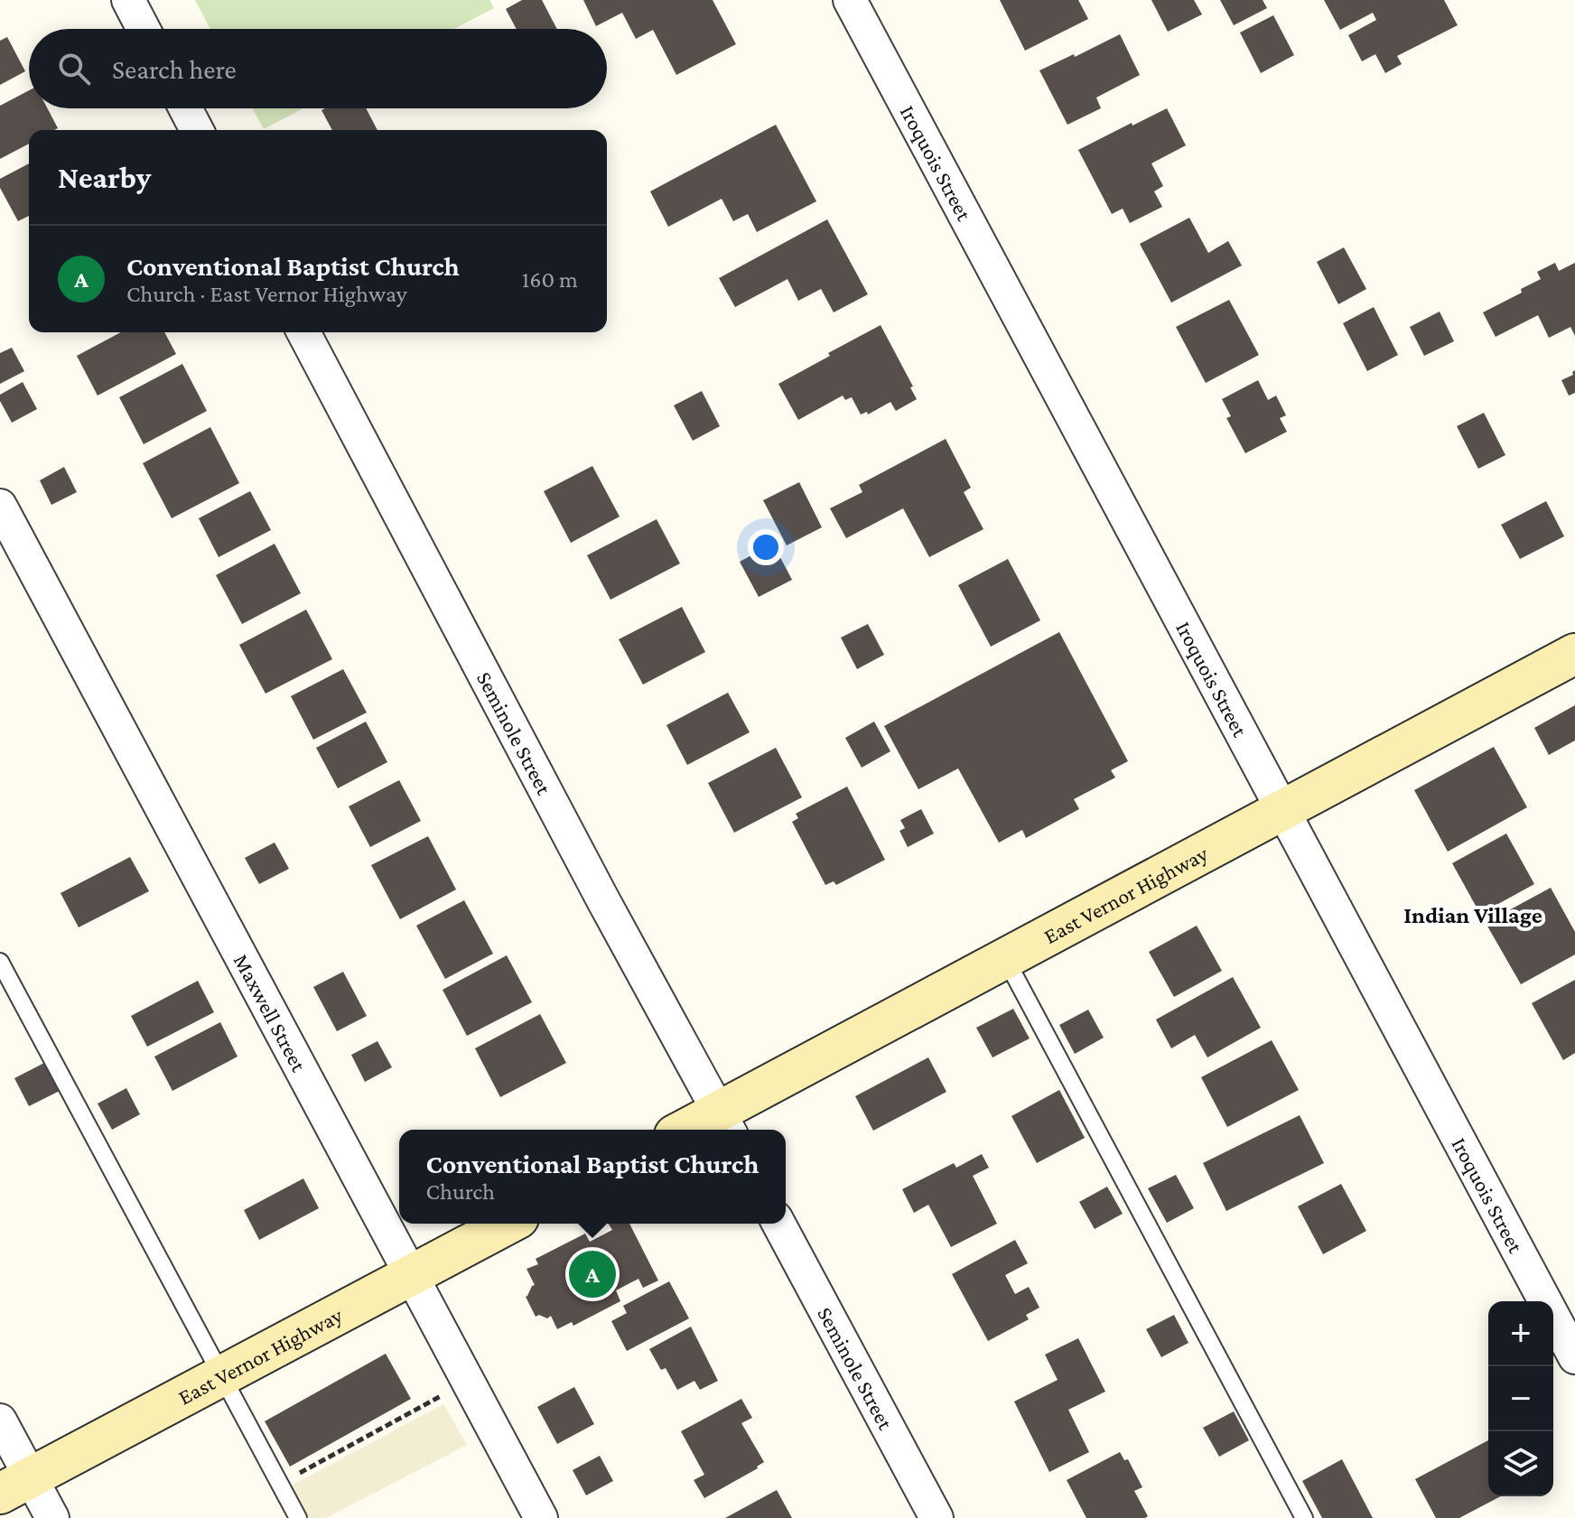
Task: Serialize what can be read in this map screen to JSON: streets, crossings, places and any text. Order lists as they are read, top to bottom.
{
  "streets": {
    "street": [
      "Iroquois Street",
      "Seminole Street",
      "East Vernor Highway",
      "Maxwell Street"
    ]
  },
  "crossings": [
    ["Iroquois Street", "East Vernor Highway"],
    ["Seminole Street", "East Vernor Highway"],
    ["East Vernor Highway", "Maxwell Street"]
  ],
  "districts": ["Indian Village"],
  "page": {
    "search": "Search here",
    "heading": "Nearby",
    "list": [
      {
        "mark": "A",
        "name": "Conventional Baptist Church",
        "note": "Church · East Vernor Highway",
        "value": "160 m"
      }
    ],
    "popup": ["Conventional Baptist Church", "Church"],
    "pins": "A",
    "map_buttons": ["+", "−"]
  }
}
